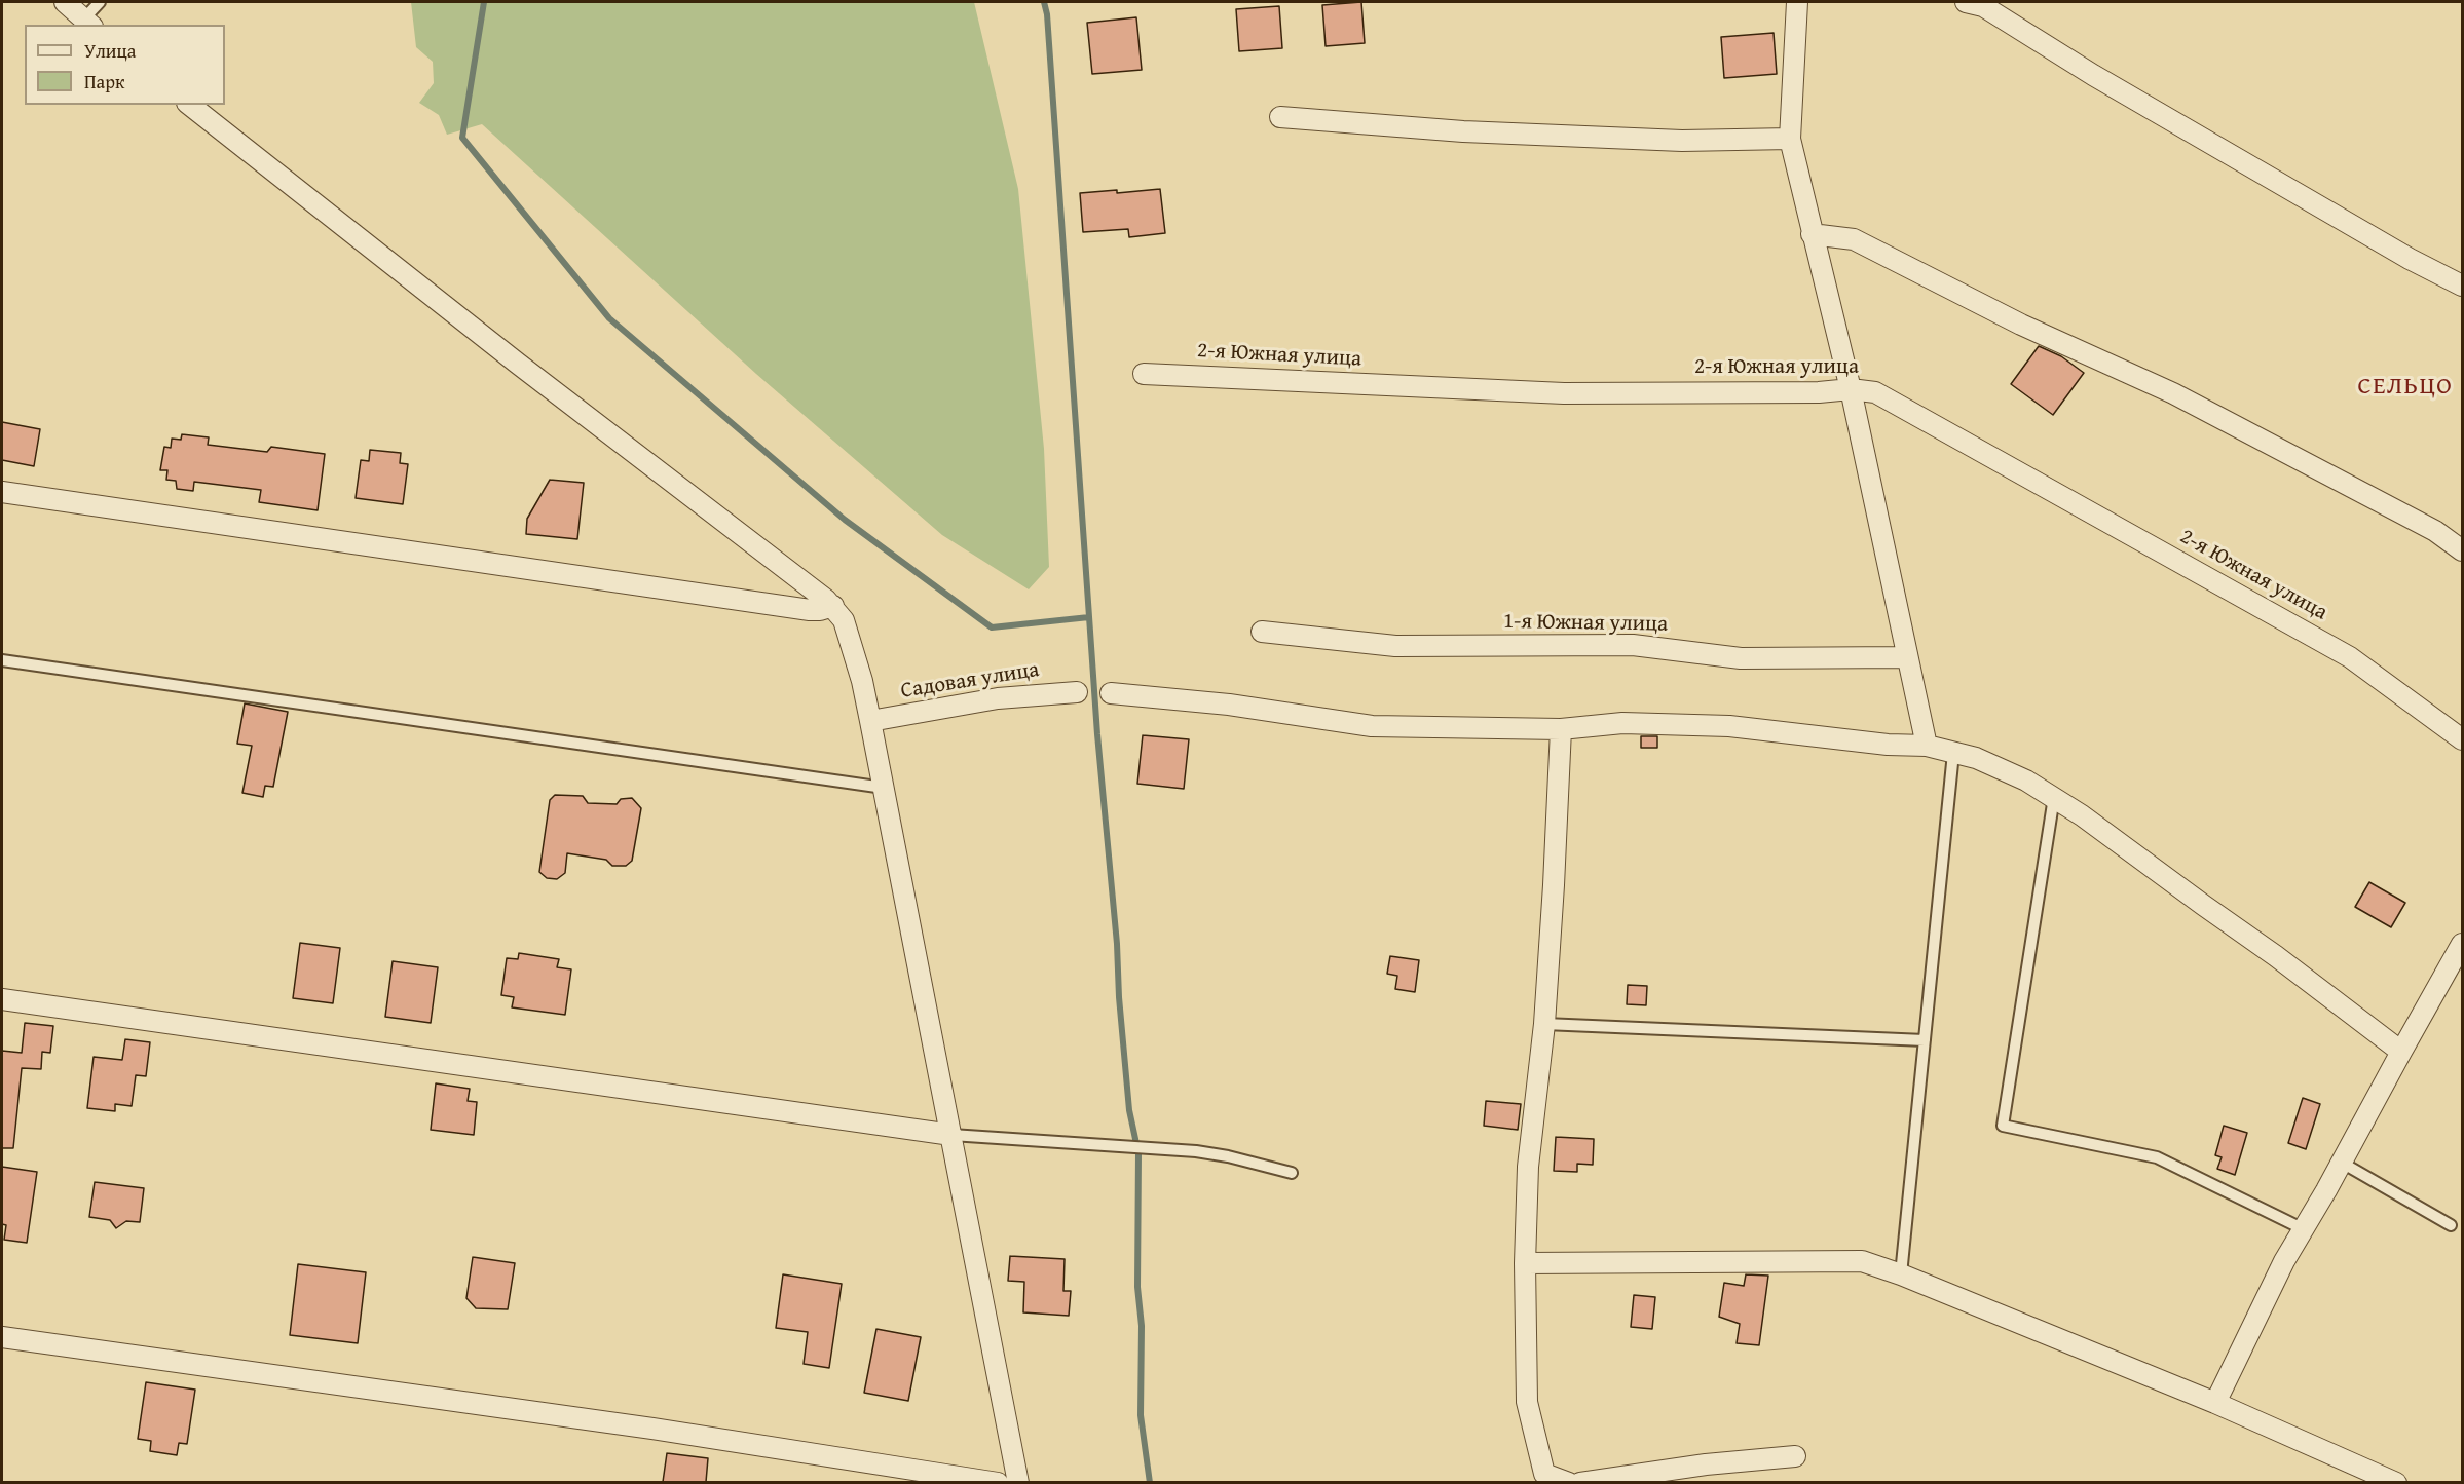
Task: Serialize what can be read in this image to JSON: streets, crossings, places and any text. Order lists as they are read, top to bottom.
{
  "streets": {
    "street": ["2-я Южная улица", "1-я Южная улица", "Садовая улица"]
  },
  "districts": ["СЕЛЬЦО"],
  "legend": ["Улица", "Парк"]
}
